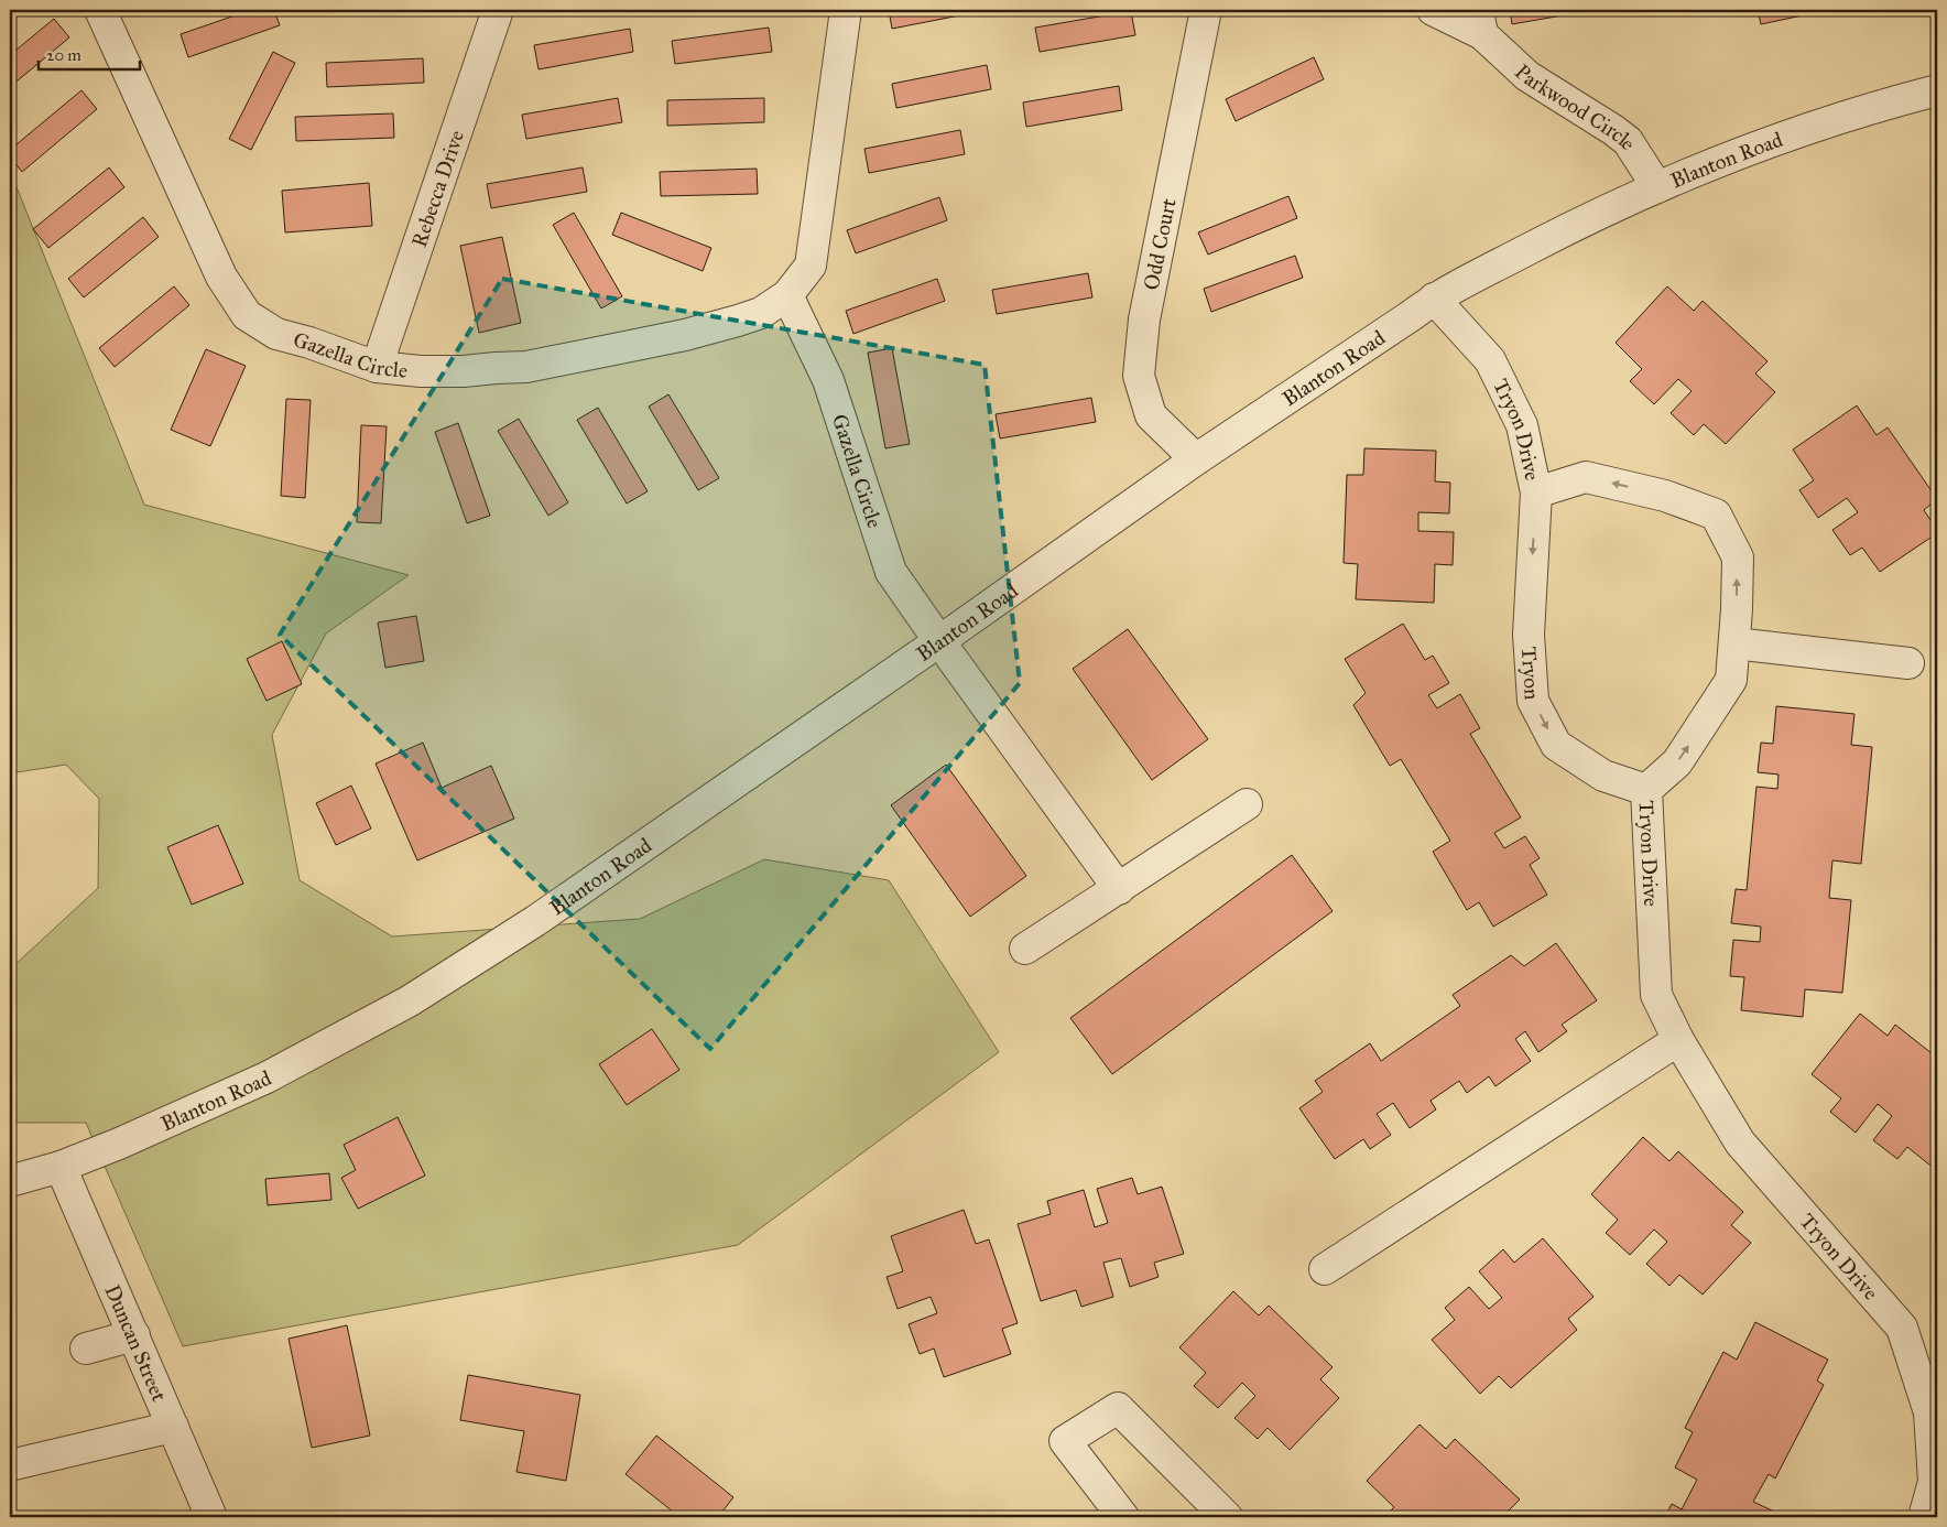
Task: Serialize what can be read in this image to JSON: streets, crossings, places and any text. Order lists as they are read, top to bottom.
{
  "streets": {
    "street": [
      "Parkwood Circle",
      "Blanton Road",
      "Rebecca Drive",
      "Odd Court",
      "Gazella Circle",
      "Tryon Drive",
      "Tryon",
      "Duncan Street"
    ]
  },
  "crossings": [
    ["Parkwood Circle", "Blanton Road"],
    ["Blanton Road", "Odd Court"],
    ["Blanton Road", "Gazella Circle"],
    ["Blanton Road", "Tryon Drive"],
    ["Blanton Road", "Duncan Street"],
    ["Rebecca Drive", "Gazella Circle"],
    ["Tryon Drive", "Tryon"]
  ],
  "one_way": ["Tryon"],
  "scale_bar": "20 m"
}
